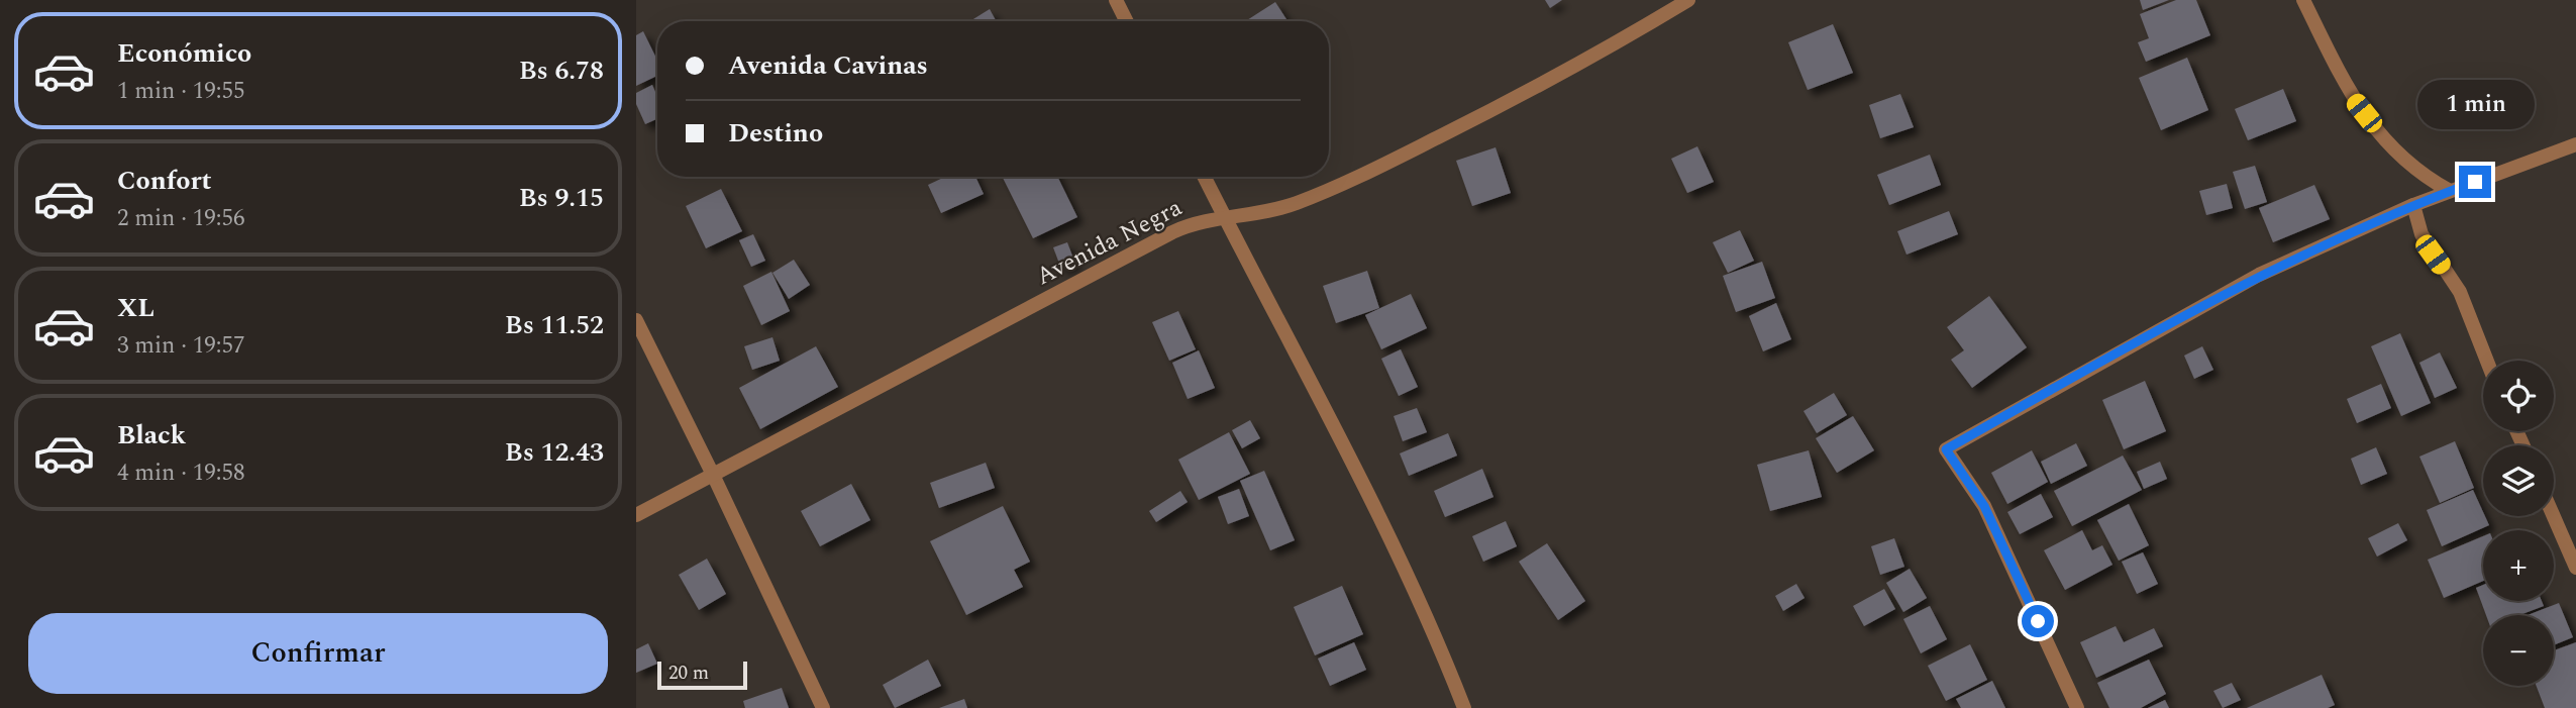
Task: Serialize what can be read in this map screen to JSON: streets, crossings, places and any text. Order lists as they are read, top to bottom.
{
  "streets": {
    "street": ["Avenida Negra"]
  },
  "scale_bar": "20 m",
  "page": {
    "list": [
      {
        "name": "Económico",
        "note": "1 min · 19:55",
        "value": "Bs 6.78"
      },
      {
        "name": "Confort",
        "note": "2 min · 19:56",
        "value": "Bs 9.15"
      },
      {
        "name": "XL",
        "note": "3 min · 19:57",
        "value": "Bs 11.52"
      },
      {
        "name": "Black",
        "note": "4 min · 19:58",
        "value": "Bs 12.43"
      }
    ],
    "banner": ["Avenida Cavinas", "Destino"],
    "bubble": "1 min",
    "map_buttons": ["+", "−"],
    "buttons": "Confirmar",
    "scale": "20 m"
  }
}
